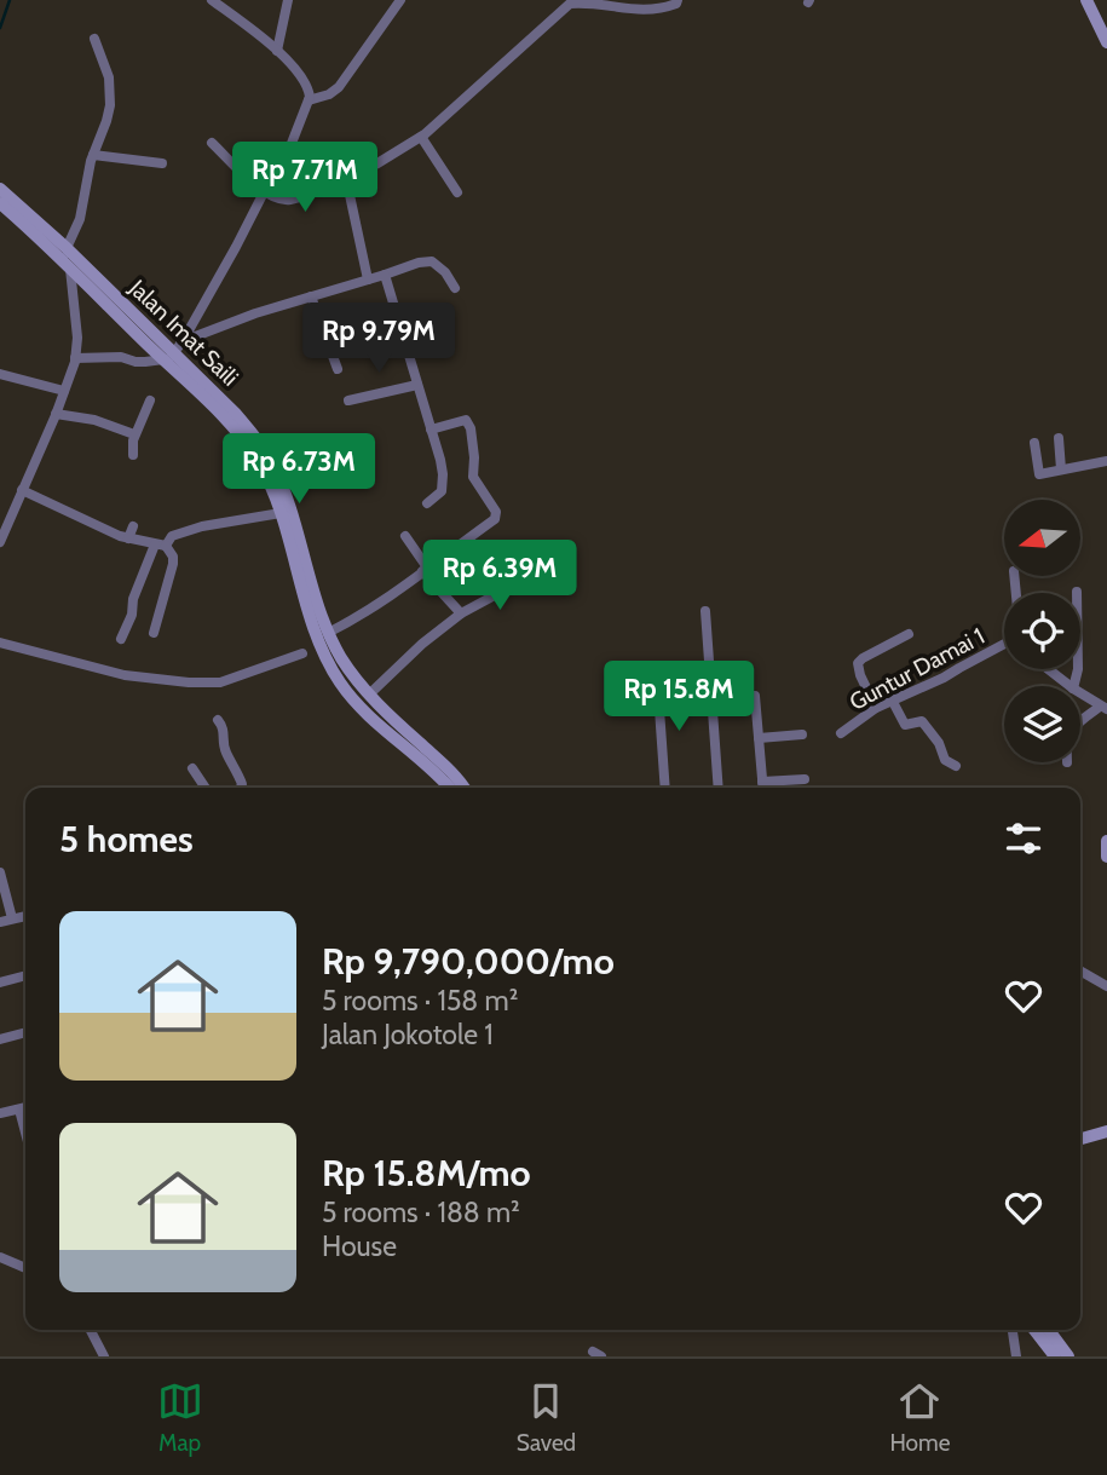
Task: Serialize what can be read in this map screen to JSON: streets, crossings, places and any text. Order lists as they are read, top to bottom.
{
  "streets": {
    "main road": ["Jalan Imat Saili"],
    "street": ["Guntur Damai 1"]
  },
  "north": "left",
  "page": {
    "price": [
      "Rp 7.71M",
      "Rp 9.79M",
      "Rp 6.73M",
      "Rp 6.39M",
      "Rp 15.8M"
    ],
    "heading": "5 homes",
    "list": [
      {
        "name": "Rp 9,790,000/mo",
        "note": "5 rooms · 158 m² · Jalan Jokotole 1"
      },
      {
        "name": "Rp 15.8M/mo",
        "note": "5 rooms · 188 m² · House"
      }
    ],
    "tabs": ["Map", "Saved", "Home"]
  }
}
